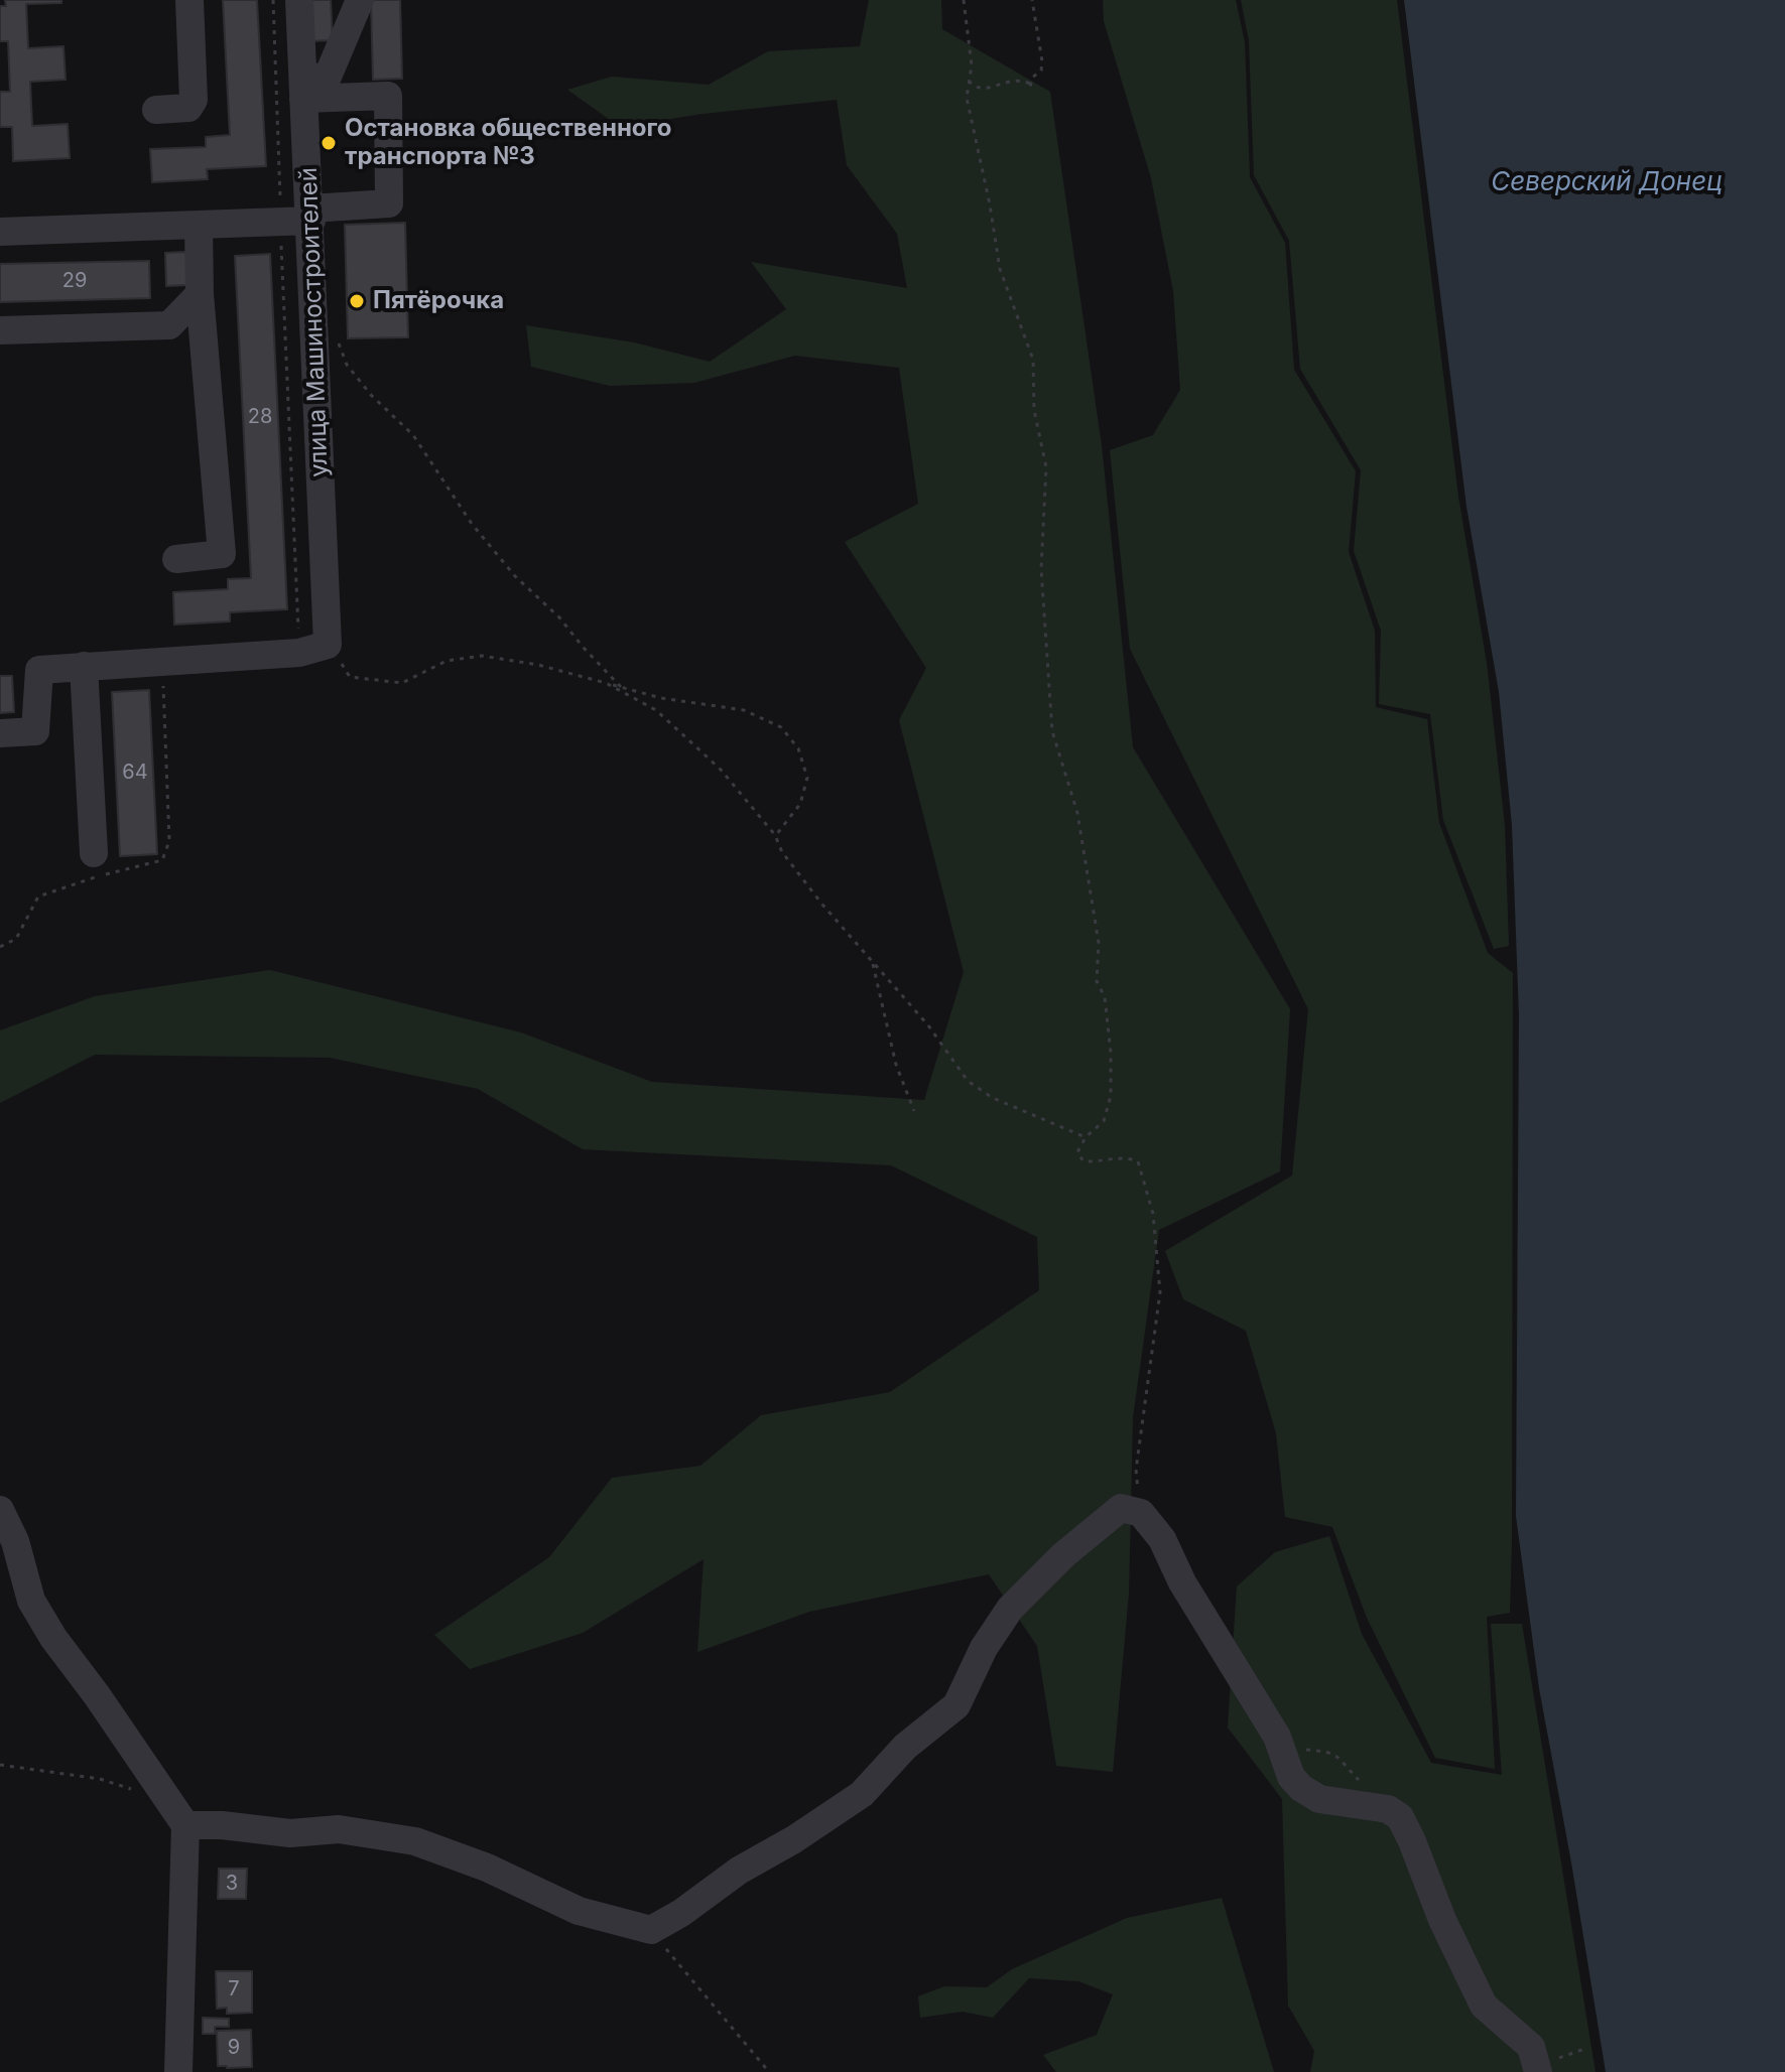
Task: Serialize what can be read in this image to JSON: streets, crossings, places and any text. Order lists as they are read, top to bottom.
{
  "streets": {
    "street": ["улица Машиностроителей"]
  },
  "water": ["Северский Донец"],
  "places": ["Остановка общественного транспорта №3", "Пятёрочка"],
  "house_numbers": [
    "29",
    "28",
    "64",
    "3",
    "7",
    "9"
  ]
}
